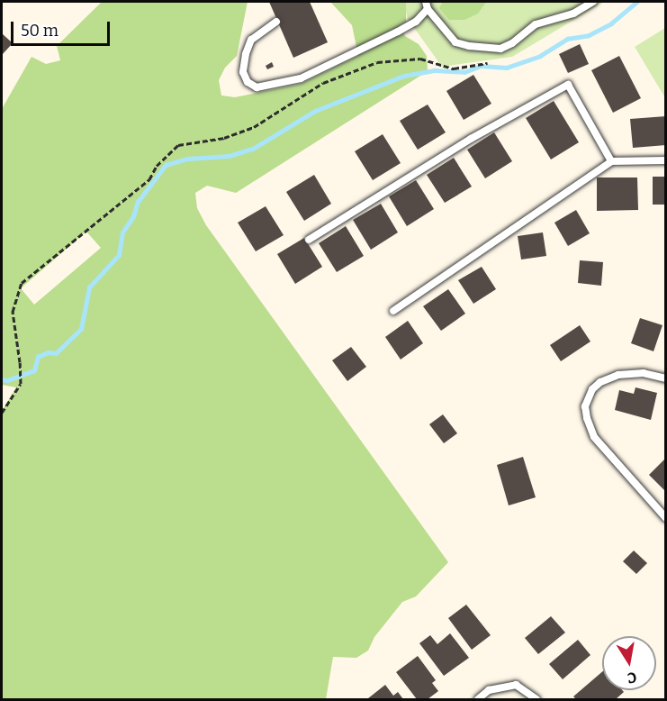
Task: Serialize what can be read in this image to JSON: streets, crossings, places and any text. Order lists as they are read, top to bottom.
{
  "scale_bar": "50 m",
  "north": "bottom"
}
